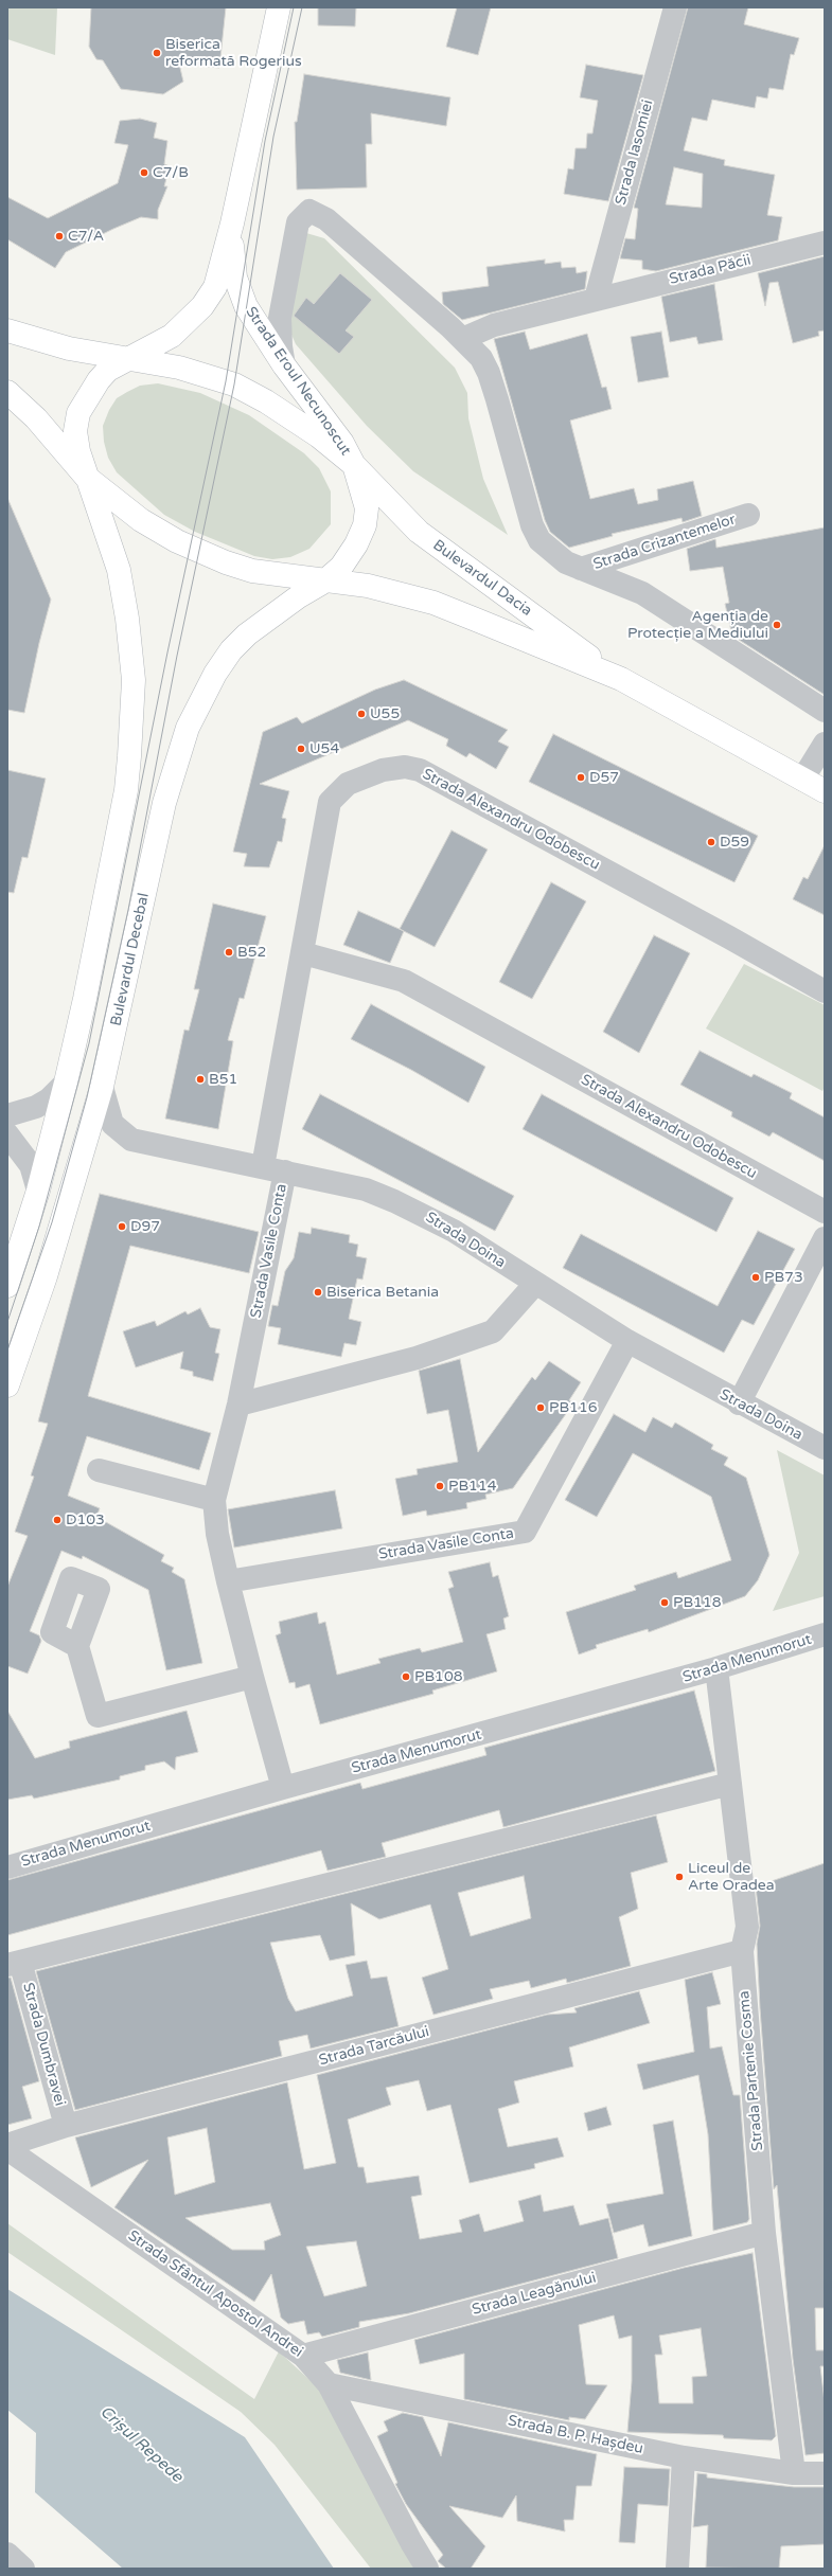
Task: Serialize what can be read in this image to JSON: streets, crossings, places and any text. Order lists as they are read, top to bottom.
{
  "streets": {
    "main road": ["Strada Eroul Necunoscut", "Bulevardul Dacia", "Bulevardul Decebal"],
    "street": [
      "Strada Iasomiei",
      "Strada Păcii",
      "Strada Crizantemelor",
      "Strada Alexandru Odobescu",
      "Strada Doina",
      "Strada Vasile Conta",
      "Strada Menumorut",
      "Strada Dumbravei",
      "Strada Tarcăului",
      "Strada Partenie Cosma",
      "Strada Sfântul Apostol Andrei",
      "Strada Leagănului",
      "Strada B. P. Hașdeu"
    ]
  },
  "crossings": [
    ["Strada Iasomiei", "Strada Păcii"],
    ["Strada Eroul Necunoscut", "Bulevardul Dacia"],
    ["Bulevardul Dacia", "Bulevardul Decebal"],
    ["Strada Alexandru Odobescu", "Strada Doina"],
    ["Bulevardul Decebal", "Strada Doina"],
    ["Strada Doina", "Strada Vasile Conta"],
    ["Strada Vasile Conta", "Strada Menumorut"],
    ["Strada Menumorut", "Strada Partenie Cosma"],
    ["Strada Dumbravei", "Strada Tarcăului"],
    ["Strada Tarcăului", "Strada Partenie Cosma"],
    ["Strada Partenie Cosma", "Strada Leagănului"],
    ["Strada Partenie Cosma", "Strada B. P. Hașdeu"],
    ["Strada Sfântul Apostol Andrei", "Strada Leagănului"],
    ["Strada Sfântul Apostol Andrei", "Strada B. P. Hașdeu"]
  ],
  "water": ["Crișul Repede"],
  "places": [
    "Biserica reformată Rogerius",
    "C7/B",
    "C7/A",
    "Agenția de Protecție a Mediului",
    "U55",
    "U54",
    "D57",
    "D59",
    "B52",
    "B51",
    "D97",
    "PB73",
    "Biserica Betania",
    "PB116",
    "PB114",
    "D103",
    "PB118",
    "PB108",
    "Liceul de Arte Oradea"
  ]
}
